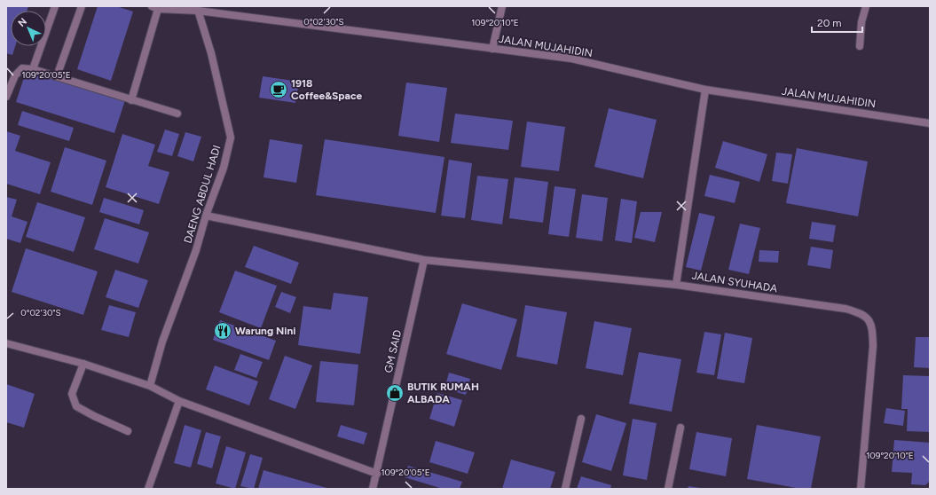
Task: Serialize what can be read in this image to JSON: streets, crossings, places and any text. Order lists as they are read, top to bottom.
{
  "streets": {
    "street": [
      "JALAN MUJAHIDIN",
      "DAENG ABDUL HADI",
      "JALAN SYUHADA",
      "GM SAID"
    ]
  },
  "crossings": [
    ["JALAN MUJAHIDIN", "DAENG ABDUL HADI"],
    ["DAENG ABDUL HADI", "JALAN SYUHADA"],
    ["JALAN SYUHADA", "GM SAID"]
  ],
  "places": {
    "cafe": ["1918 Coffee&Space"],
    "restaurant": ["Warung Nini"],
    "shop": ["BUTIK RUMAH ALBADA"]
  },
  "scale_bar": "20 m",
  "north": "top left",
  "coordinates": ["0°02'30\"S", "109°20'10\"E", "109°20'05\"E"]
}
